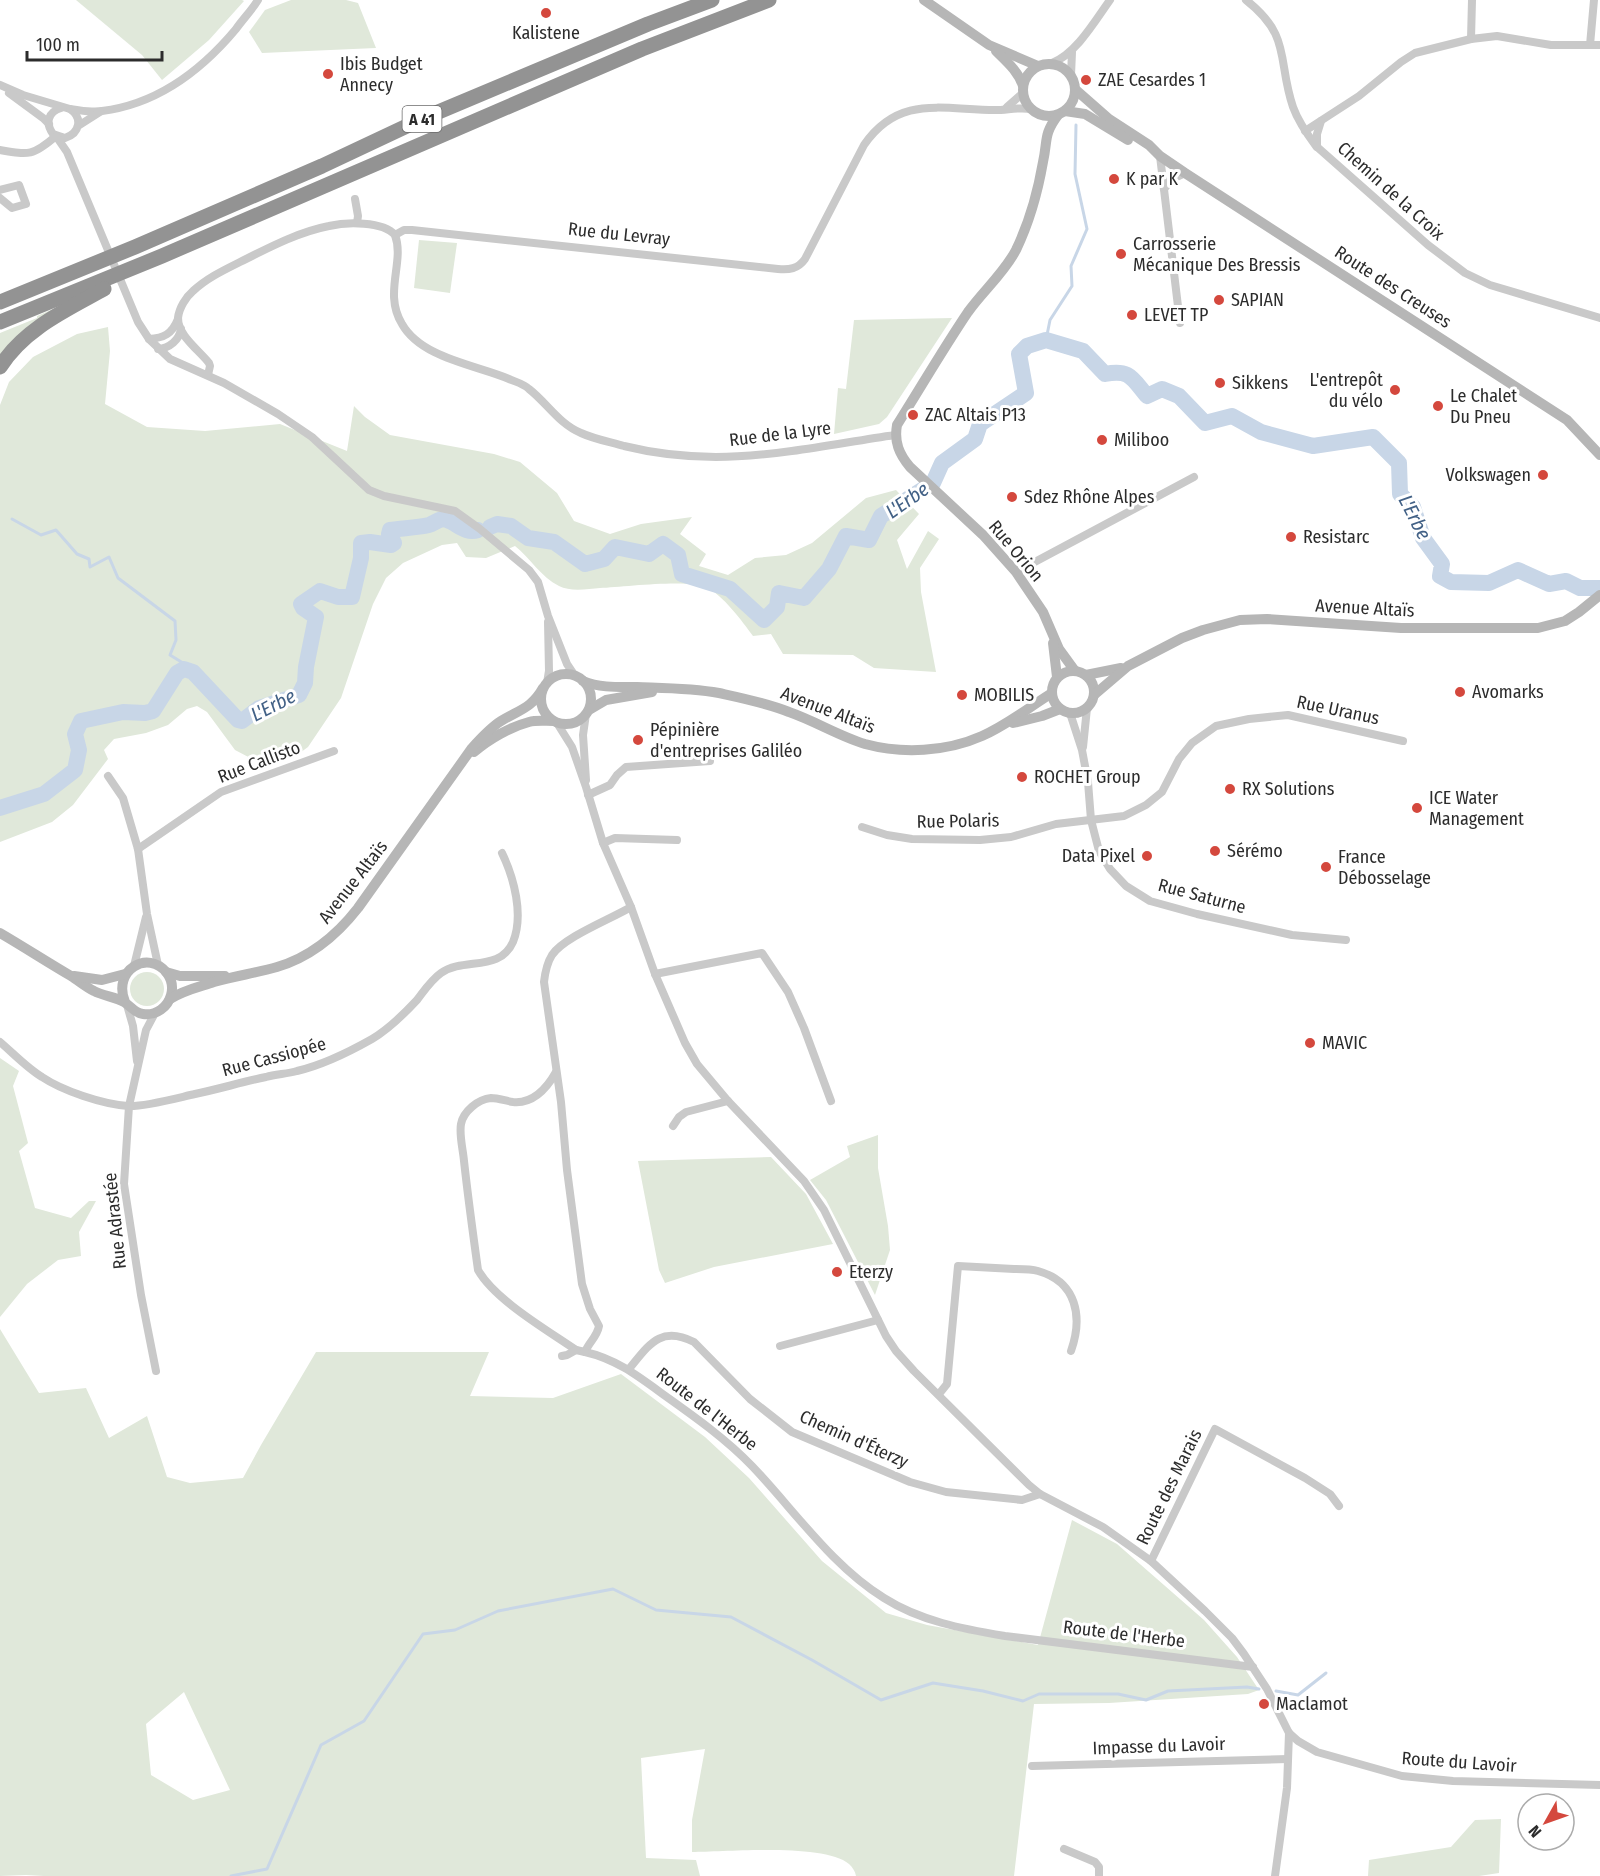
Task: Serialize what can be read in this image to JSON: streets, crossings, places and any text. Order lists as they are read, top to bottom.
{
  "streets": {
    "highway": ["A 41"],
    "street": [
      "Chemin de la Croix",
      "Rue du Levray",
      "Route des Creuses",
      "Rue de la Lyre",
      "Rue Orion",
      "Avenue Altaïs",
      "Rue Uranus",
      "Rue Callisto",
      "Rue Polaris",
      "Rue Saturne",
      "Rue Cassiopée",
      "Rue Adrastée",
      "Route de l'Herbe",
      "Chemin d'Éterzy",
      "Route des Marais",
      "Impasse du Lavoir",
      "Route du Lavoir"
    ]
  },
  "crossings": [
    ["Rue du Levray", "Route des Creuses"],
    ["Rue du Levray", "Rue de la Lyre"],
    ["Rue de la Lyre", "Rue Orion"],
    ["Rue Orion", "Avenue Altaïs"],
    ["Rue Orion", "Rue Saturne"],
    ["Avenue Altaïs", "Rue Saturne"],
    ["Avenue Altaïs", "Rue Adrastée"],
    ["Rue Uranus", "Rue Polaris"],
    ["Rue Uranus", "Rue Saturne"],
    ["Rue Polaris", "Rue Saturne"],
    ["Rue Cassiopée", "Rue Adrastée"],
    ["Route de l'Herbe", "Chemin d'Éterzy"]
  ],
  "water": ["L'Erbe"],
  "places": [
    "Kalistene",
    "Ibis Budget Annecy",
    "ZAE Cesardes 1",
    "K par K",
    "Carrosserie Mécanique Des Bressis",
    "SAPIAN",
    "LEVET TP",
    "Sikkens",
    "L'entrepôt du vélo",
    "Le Chalet Du Pneu",
    "ZAC Altais P13",
    "Miliboo",
    "Volkswagen",
    "Sdez Rhône Alpes",
    "Resistarc",
    "Avomarks",
    "MOBILIS",
    "Pépinière d'entreprises Galiléo",
    "ROCHET Group",
    "RX Solutions",
    "ICE Water Management",
    "Sérémo",
    "Data Pixel",
    "France Débosselage",
    "MAVIC",
    "Eterzy",
    "Maclamot"
  ],
  "scale_bar": "100 m",
  "north": "bottom left"
}
